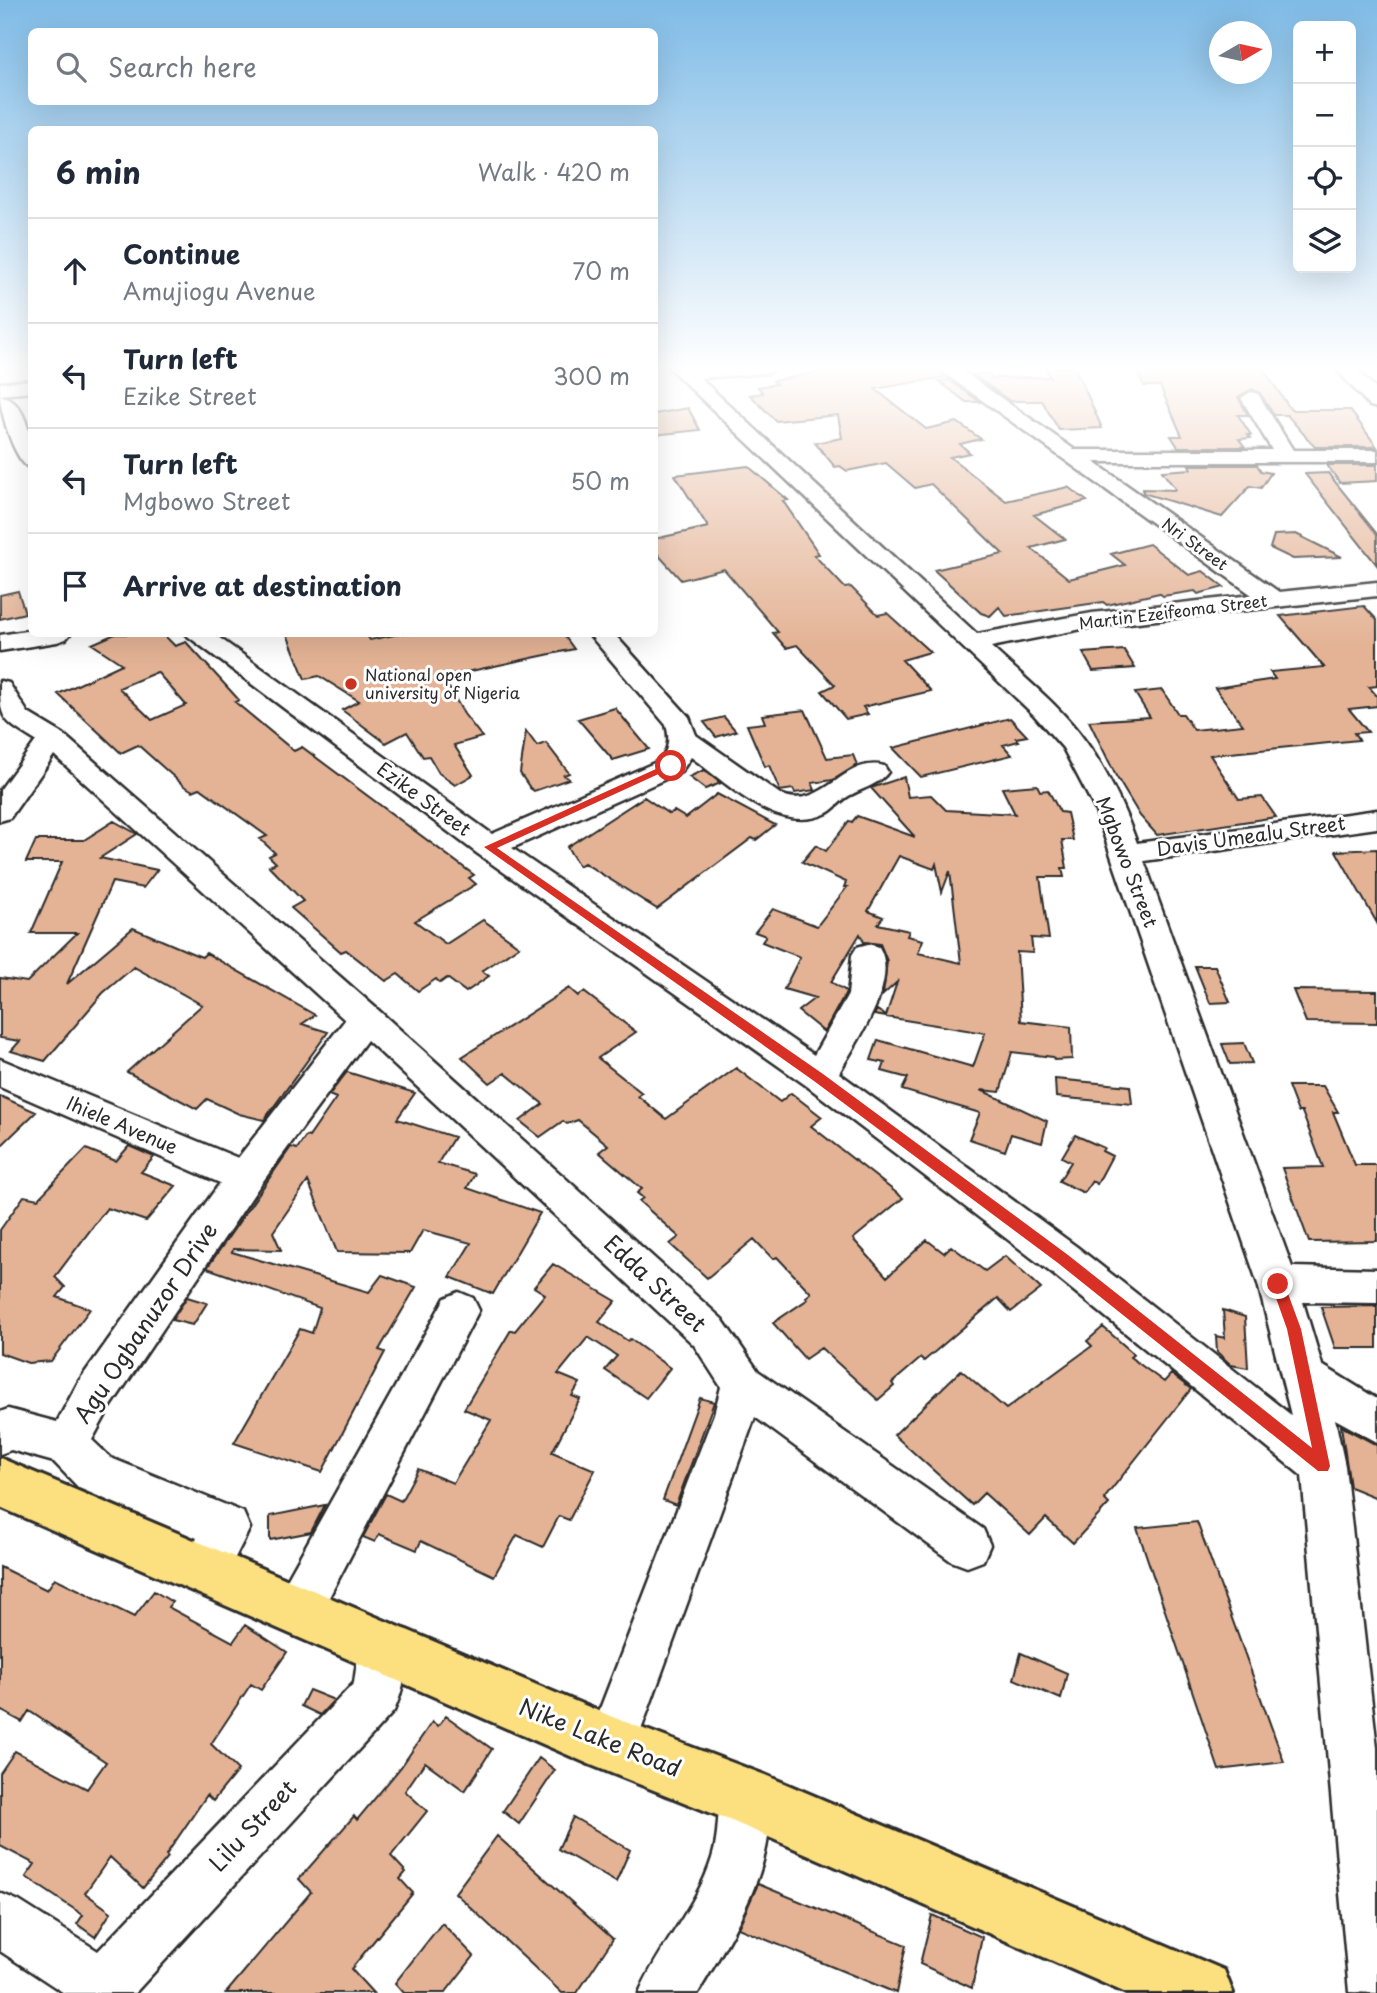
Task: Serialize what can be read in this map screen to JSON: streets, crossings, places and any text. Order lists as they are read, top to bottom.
{
  "streets": {
    "main road": ["Nike Lake Road"],
    "street": [
      "Nri Street",
      "Martin Ezeifeoma Street",
      "Ezike Street",
      "Davis Umealu Street",
      "Mgbowo Street",
      "Ihiele Avenue",
      "Edda Street",
      "Agu Ogbanuzor Drive",
      "Lilu Street"
    ]
  },
  "crossings": [
    ["Nri Street", "Martin Ezeifeoma Street"],
    ["Martin Ezeifeoma Street", "Mgbowo Street"],
    ["Ezike Street", "Mgbowo Street"],
    ["Davis Umealu Street", "Mgbowo Street"],
    ["Ihiele Avenue", "Agu Ogbanuzor Drive"],
    ["Edda Street", "Agu Ogbanuzor Drive"],
    ["Agu Ogbanuzor Drive", "Nike Lake Road"],
    ["Nike Lake Road", "Lilu Street"]
  ],
  "places": ["National open university of Nigeria"],
  "north": "right",
  "page": {
    "map_buttons": ["+", "−"],
    "search": "Search here",
    "heading": ["6 min", "Walk · 420 m"],
    "list": [
      ["Continue", "Amujiogu Avenue", "70 m"],
      ["Turn left", "Ezike Street", "300 m"],
      ["Turn left", "Mgbowo Street", "50 m"],
      "Arrive at destination"
    ]
  }
}
